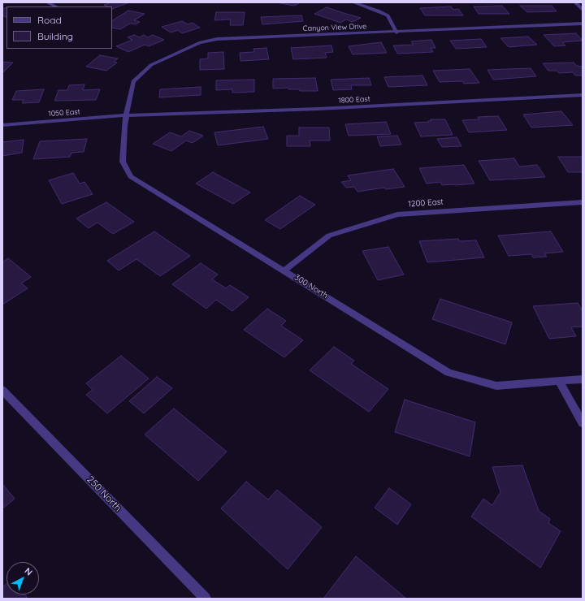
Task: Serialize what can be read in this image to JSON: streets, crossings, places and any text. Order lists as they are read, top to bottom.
{
  "streets": {
    "street": [
      "Canyon View Drive",
      "1800 East",
      "1050 East",
      "1200 East",
      "300 North",
      "250 North"
    ]
  },
  "crossings": [
    ["Canyon View Drive", "1800 East"],
    ["Canyon View Drive", "1050 East"],
    ["Canyon View Drive", "300 North"],
    ["1800 East", "1050 East"],
    ["1800 East", "300 North"],
    ["1050 East", "300 North"],
    ["1200 East", "300 North"]
  ],
  "legend": ["Road", "Building"],
  "north": "top right"
}
